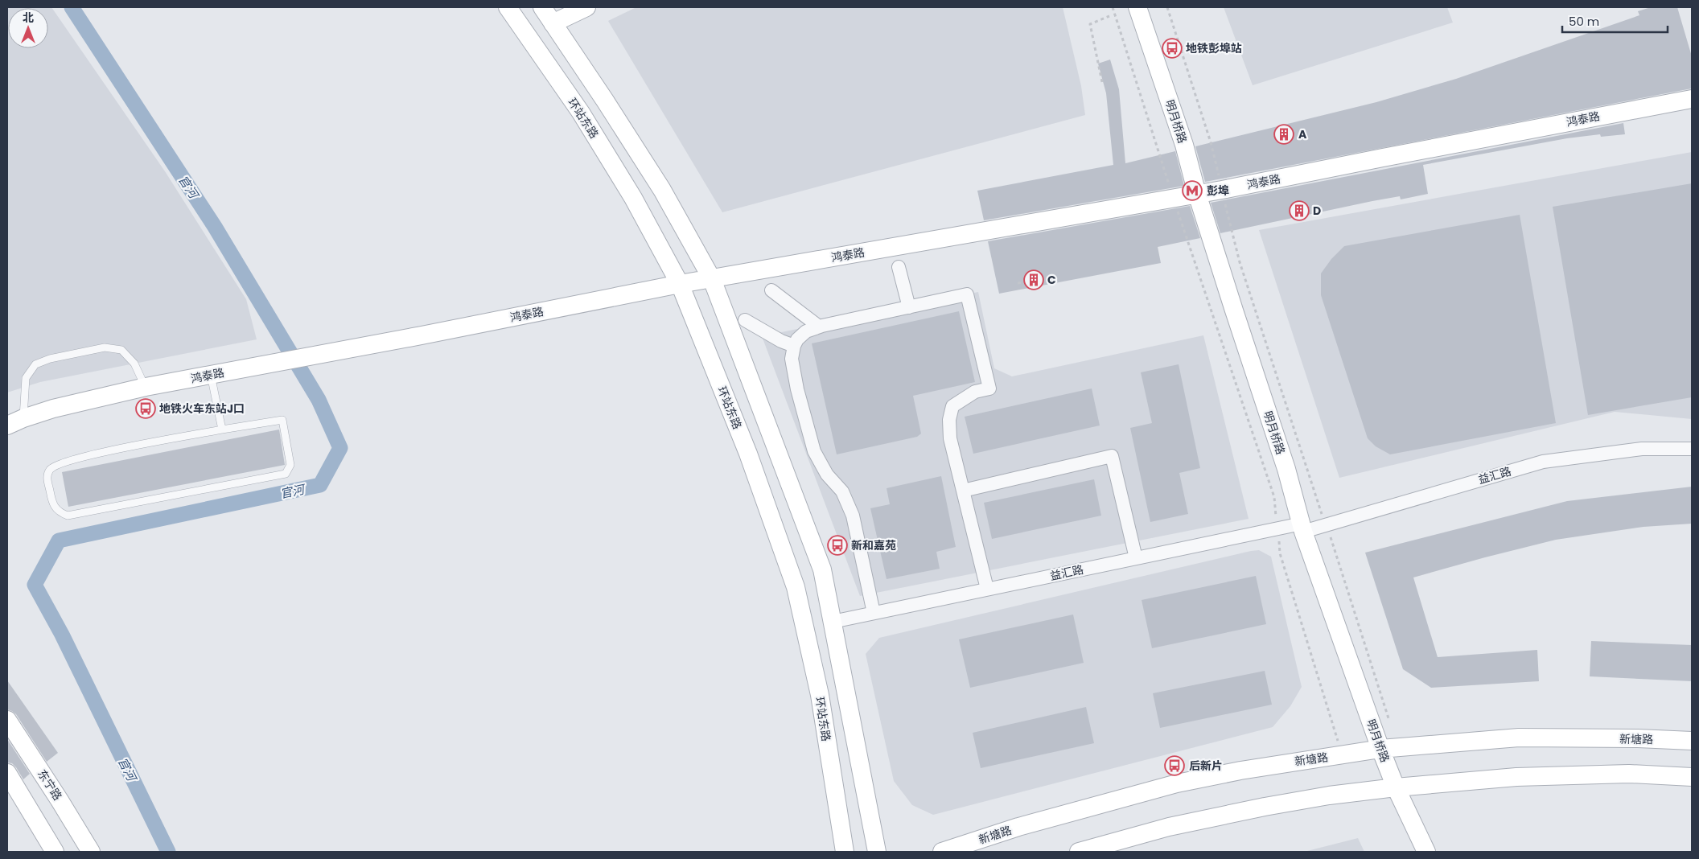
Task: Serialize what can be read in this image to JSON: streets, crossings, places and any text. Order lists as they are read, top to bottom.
{
  "streets": {
    "main road": [
      "环站东路",
      "鸿泰路",
      "明月桥路",
      "新塘路",
      "东宁路"
    ],
    "street": ["益汇路"]
  },
  "crossings": [
    ["环站东路", "鸿泰路"],
    ["鸿泰路", "明月桥路"],
    ["明月桥路", "益汇路"],
    ["明月桥路", "新塘路"]
  ],
  "water": ["官河"],
  "places": {
    "bus stop": [
      "地铁彭埠站",
      "地铁火车东站J口",
      "新和嘉苑",
      "后新片"
    ],
    "building": ["A", "D", "C"],
    "metro station": ["彭埠"]
  },
  "scale_bar": "50 m",
  "north": "top"
}
